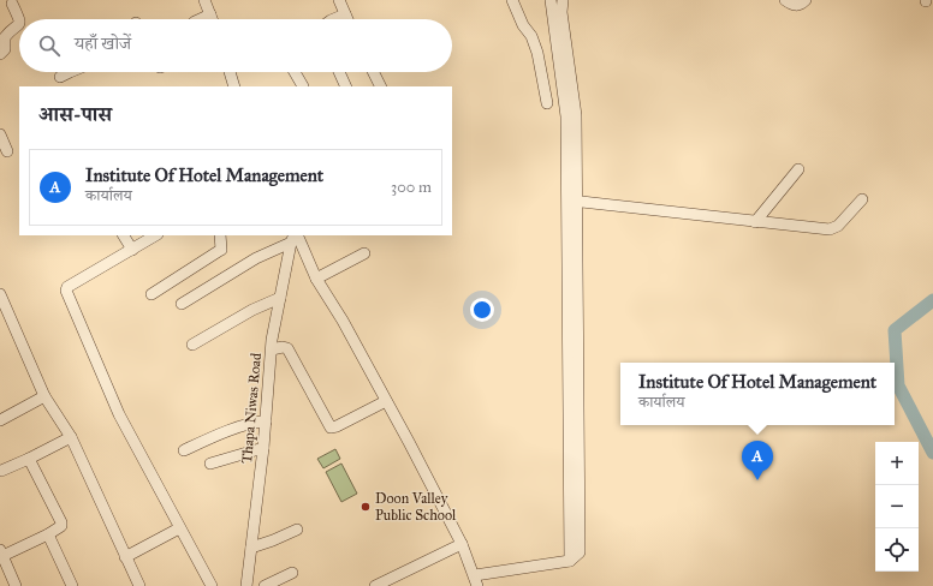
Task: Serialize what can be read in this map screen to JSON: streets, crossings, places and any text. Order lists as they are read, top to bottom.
{
  "streets": {
    "street": ["Thapa Niwas Road"]
  },
  "places": ["Doon Valley Public School"],
  "page": {
    "search": "यहाँ खोजें",
    "heading": "आस-पास",
    "list": [
      {
        "mark": "A",
        "name": "Institute Of Hotel Management",
        "note": "कार्यालय",
        "value": "300 m"
      }
    ],
    "popup": ["Institute Of Hotel Management", "कार्यालय"],
    "pins": "A",
    "map_buttons": ["+", "−"]
  }
}
